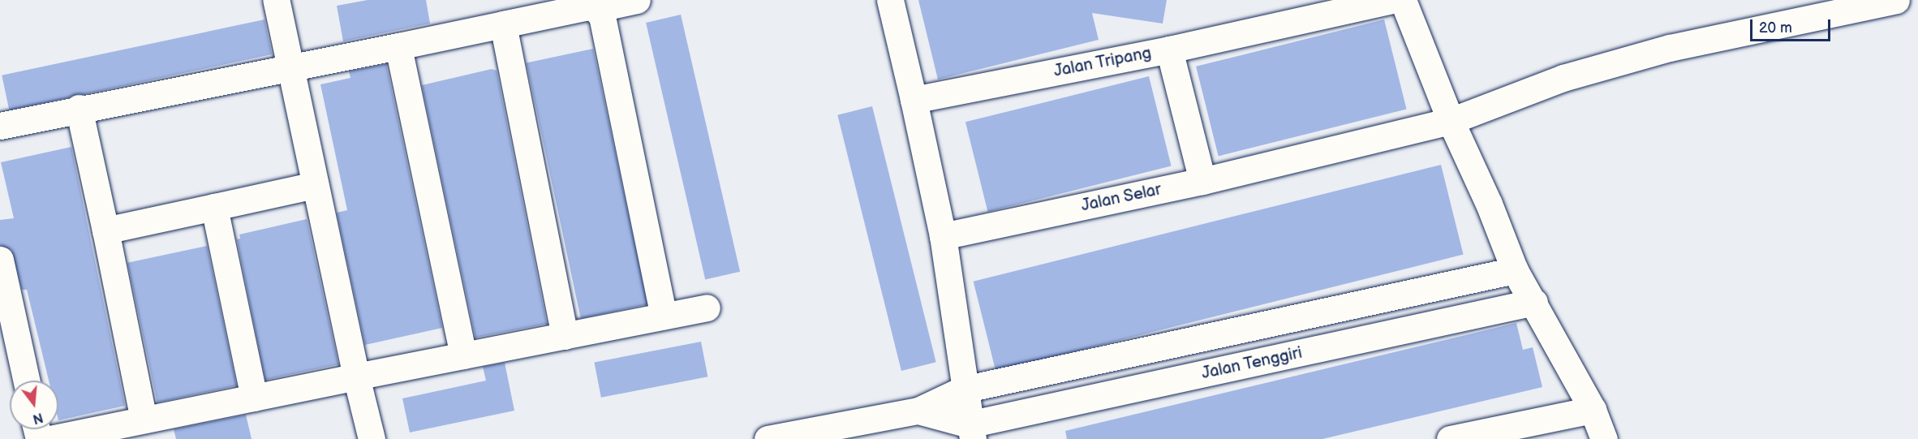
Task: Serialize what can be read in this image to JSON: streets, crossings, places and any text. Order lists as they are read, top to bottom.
{
  "streets": {
    "street": ["Jalan Tripang", "Jalan Selar", "Jalan Tenggiri"]
  },
  "scale_bar": "20 m",
  "north": "bottom"
}
